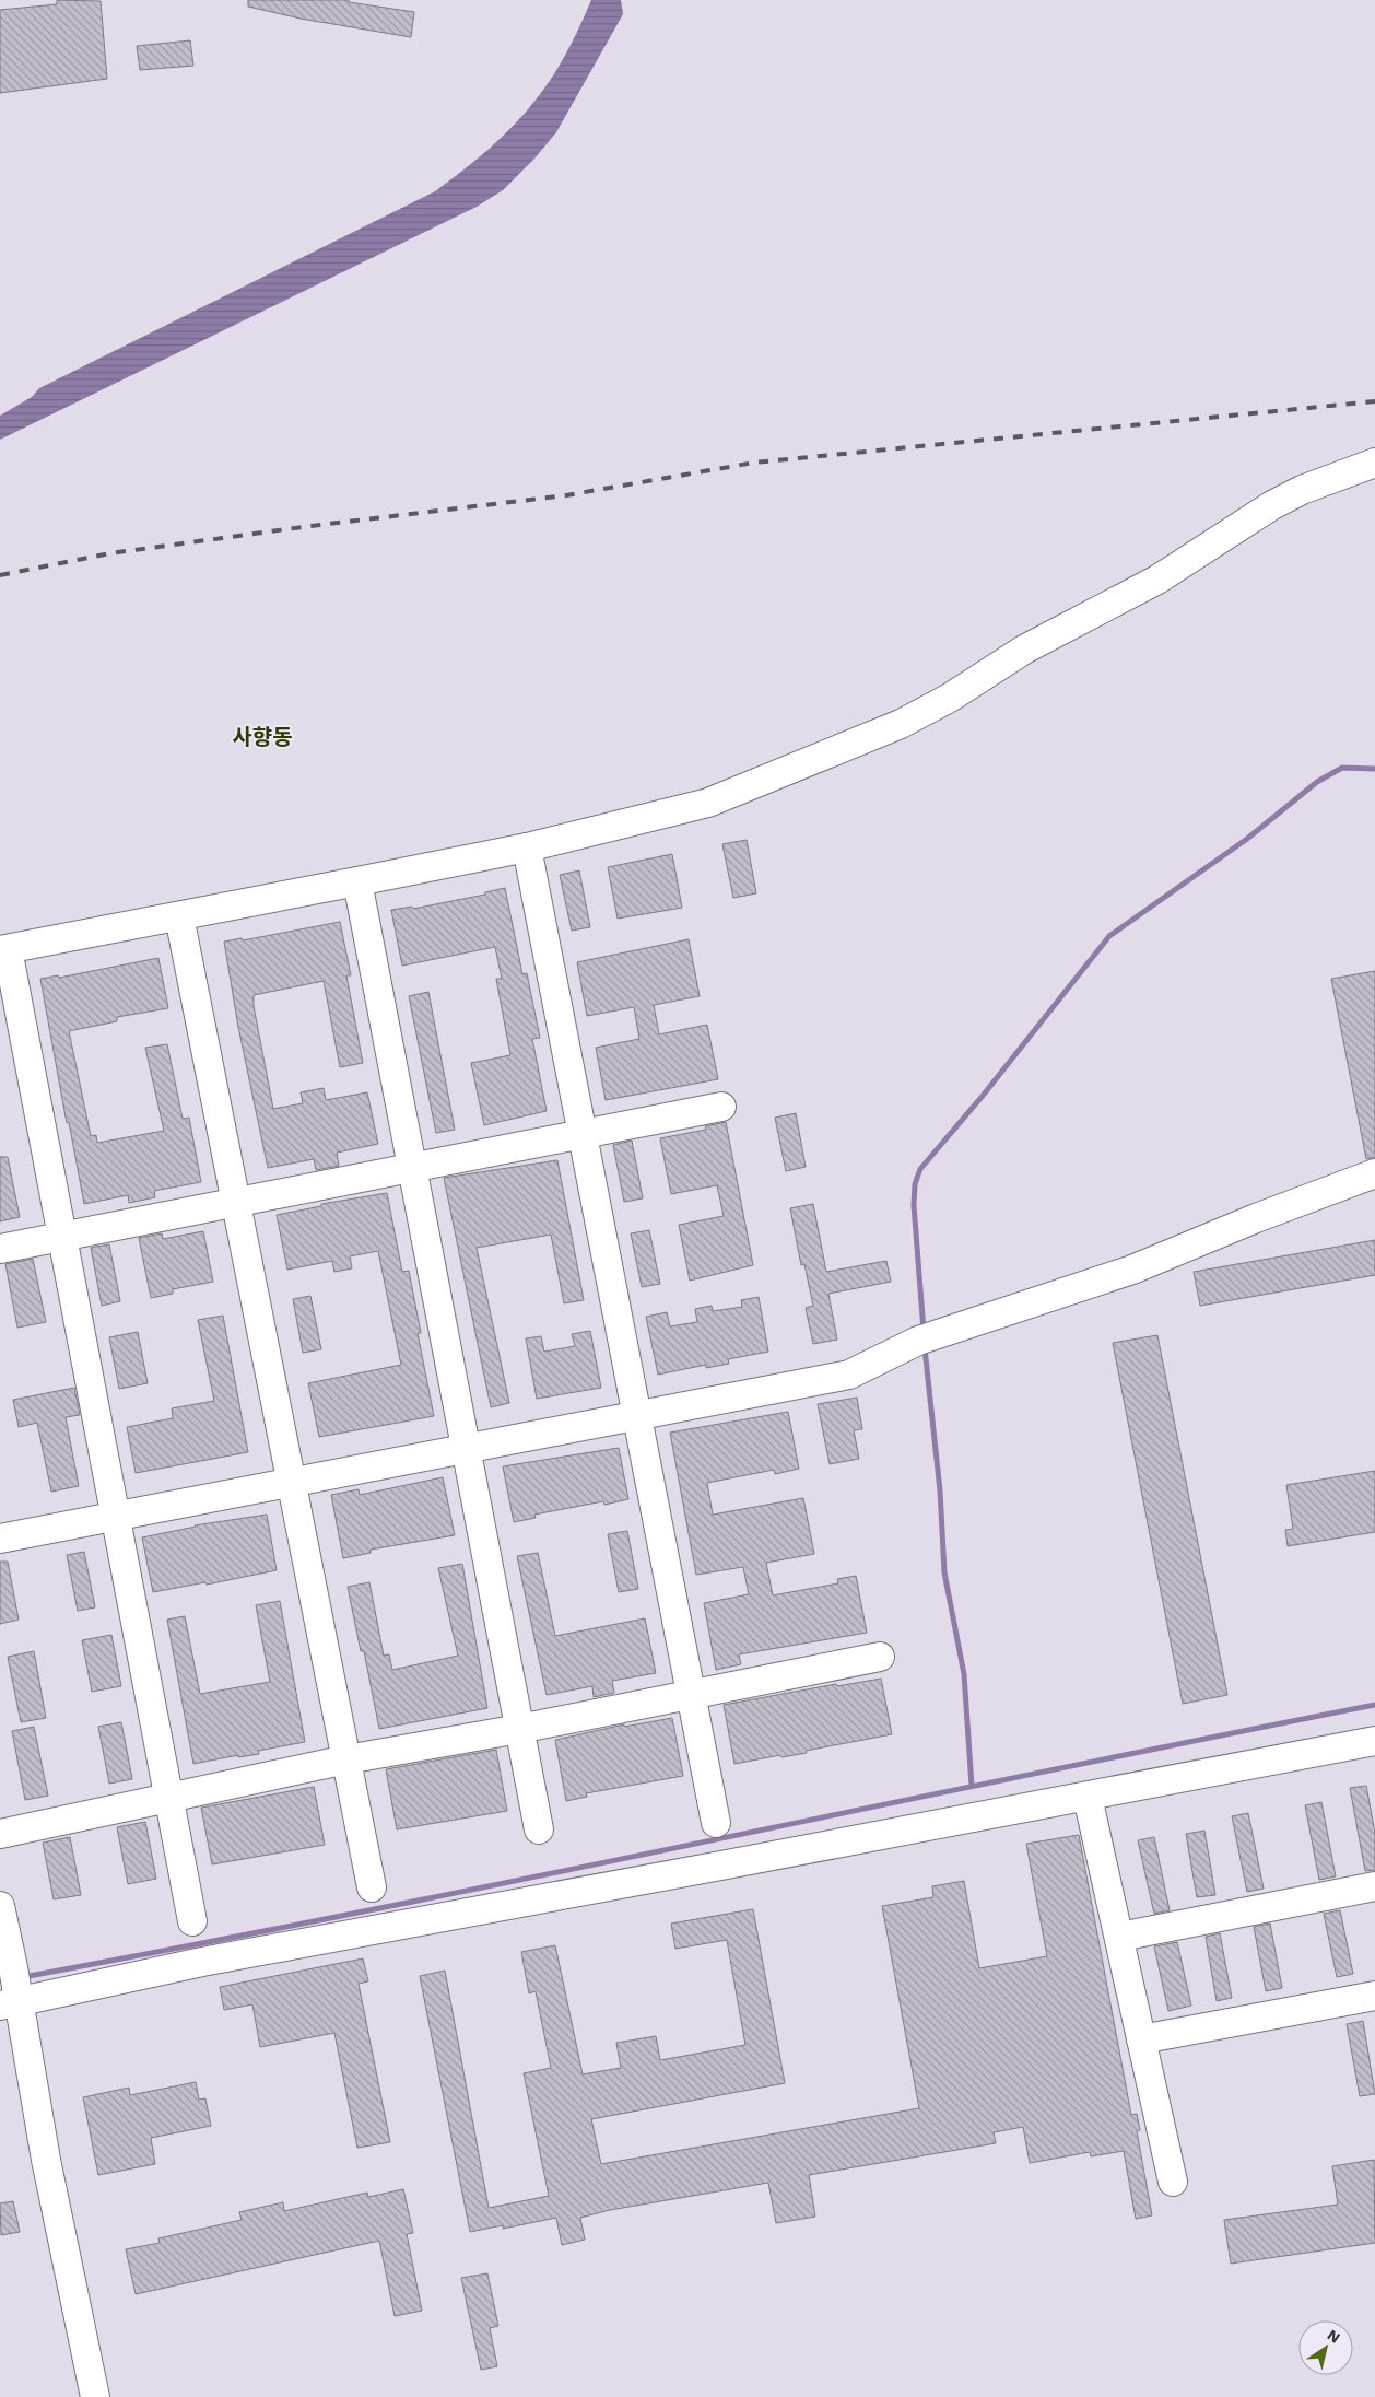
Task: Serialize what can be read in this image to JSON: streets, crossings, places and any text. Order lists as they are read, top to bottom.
{
  "districts": ["사향동"],
  "north": "top right"
}
